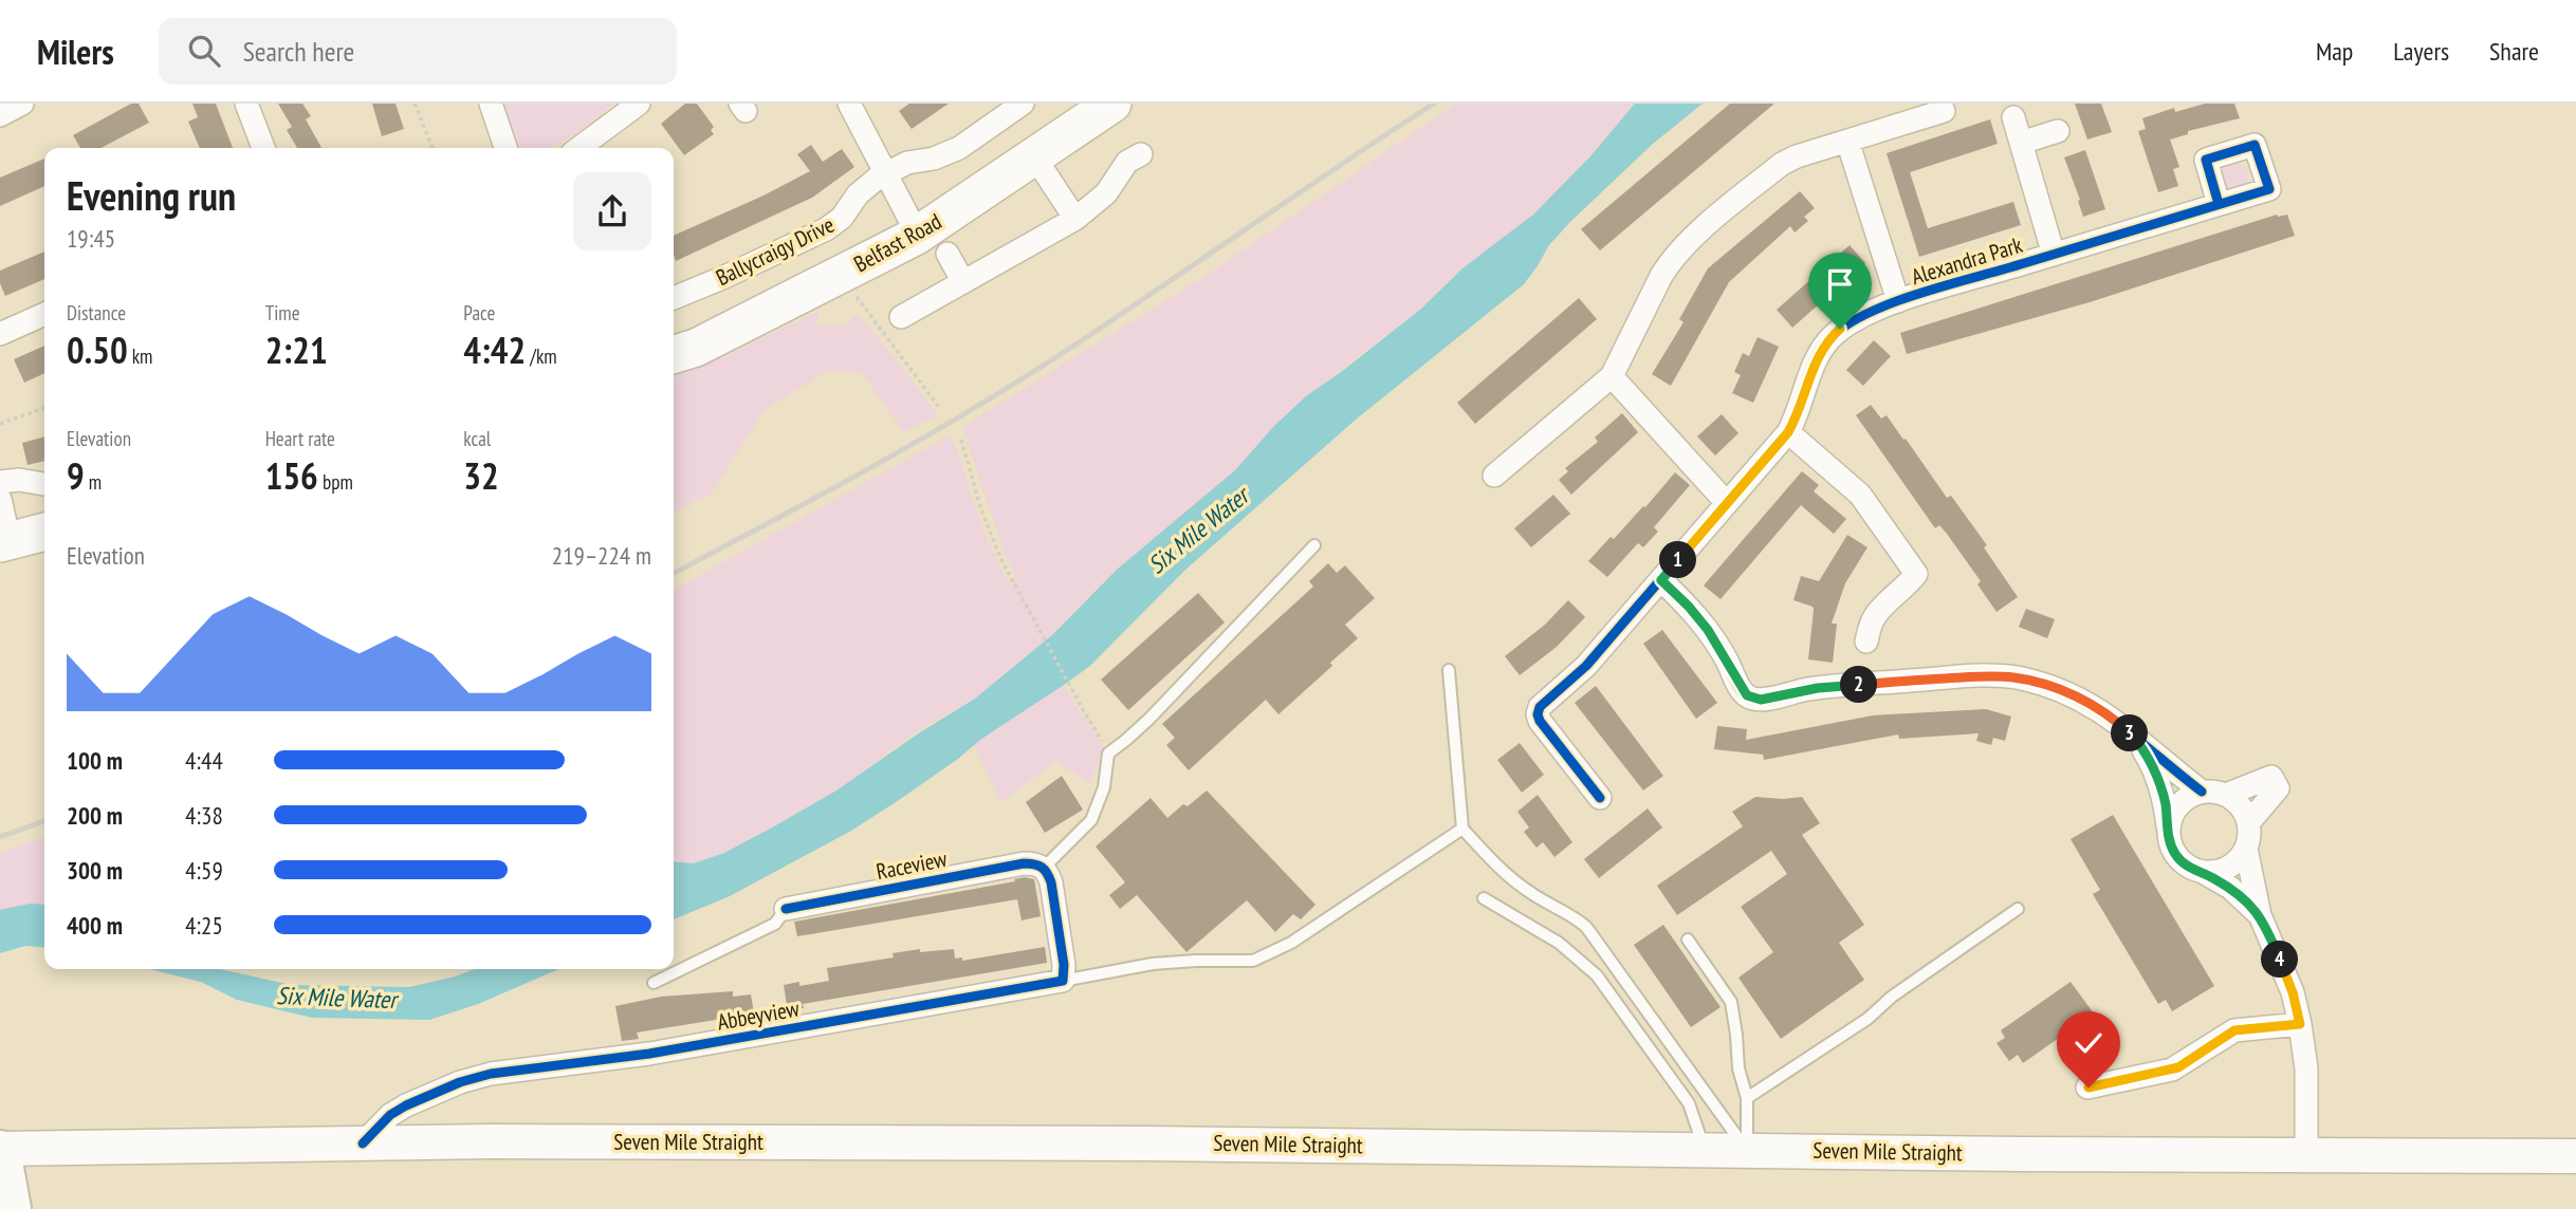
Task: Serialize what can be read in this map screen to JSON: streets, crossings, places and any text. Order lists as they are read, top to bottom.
{
  "streets": {
    "main road": ["Belfast Road", "Seven Mile Straight"],
    "street": [
      "Ballycraigy Drive",
      "Alexandra Park",
      "Raceview",
      "Abbeyview"
    ]
  },
  "crossings": [
    ["Abbeyview", "Seven Mile Straight"]
  ],
  "water": ["Six Mile Water"],
  "page": {
    "header": "Milers",
    "search": "Search here",
    "nav": ["Map", "Layers", "Share"],
    "heading": ["Evening run", "19:45"],
    "stats": [
      ["Distance", "0.50 km"],
      ["Time", "2:21"],
      ["Pace", "4:42 /km"],
      ["Elevation", "9 m"],
      ["Heart rate", "156 bpm"],
      ["kcal", "32"]
    ],
    "chart": ["Elevation", "219–224 m"],
    "pins": [
      "1",
      "2",
      "3",
      "4"
    ],
    "list": [
      {
        "name": "100 m",
        "note": "4:44"
      },
      {
        "name": "200 m",
        "note": "4:38"
      },
      {
        "name": "300 m",
        "note": "4:59"
      },
      {
        "name": "400 m",
        "note": "4:25"
      }
    ]
  }
}
